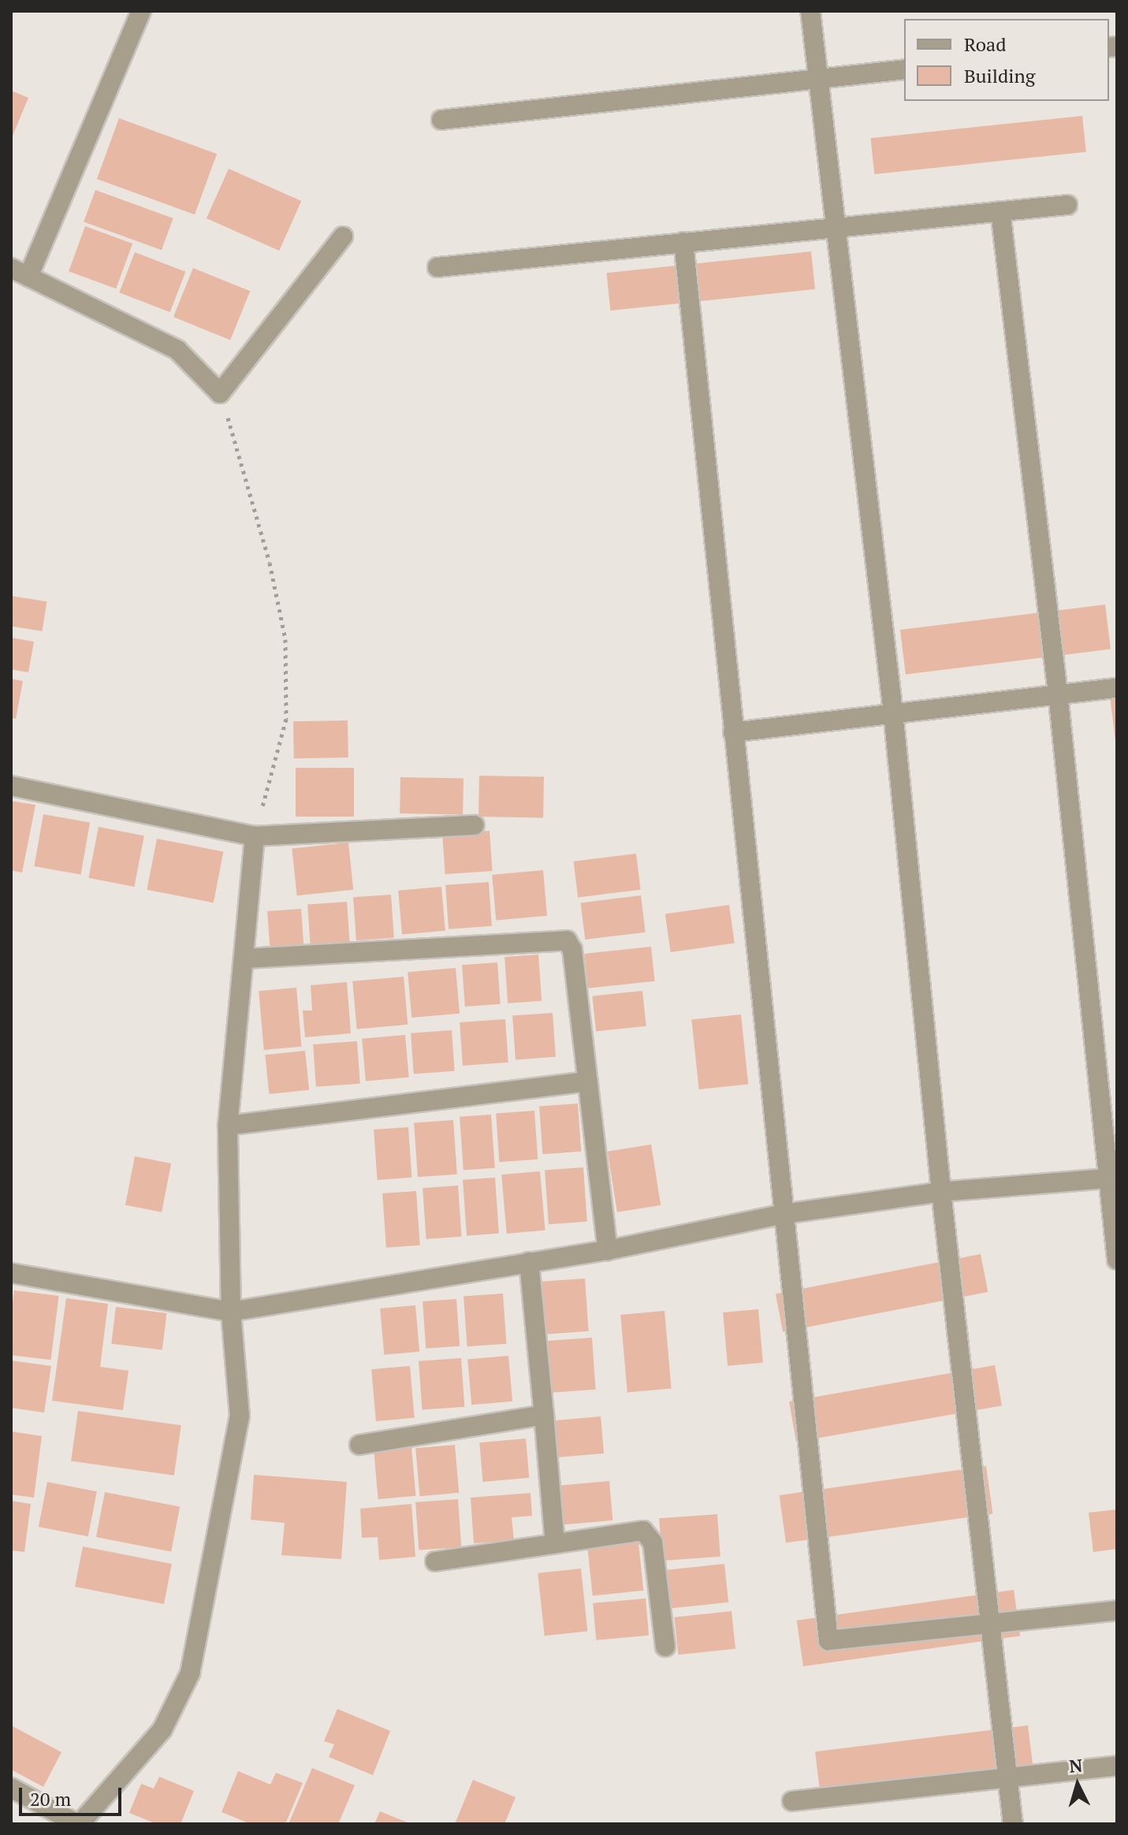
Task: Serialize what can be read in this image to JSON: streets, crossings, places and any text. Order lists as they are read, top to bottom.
{
  "legend": ["Road", "Building"],
  "scale_bar": "20 m",
  "north": "top"
}
